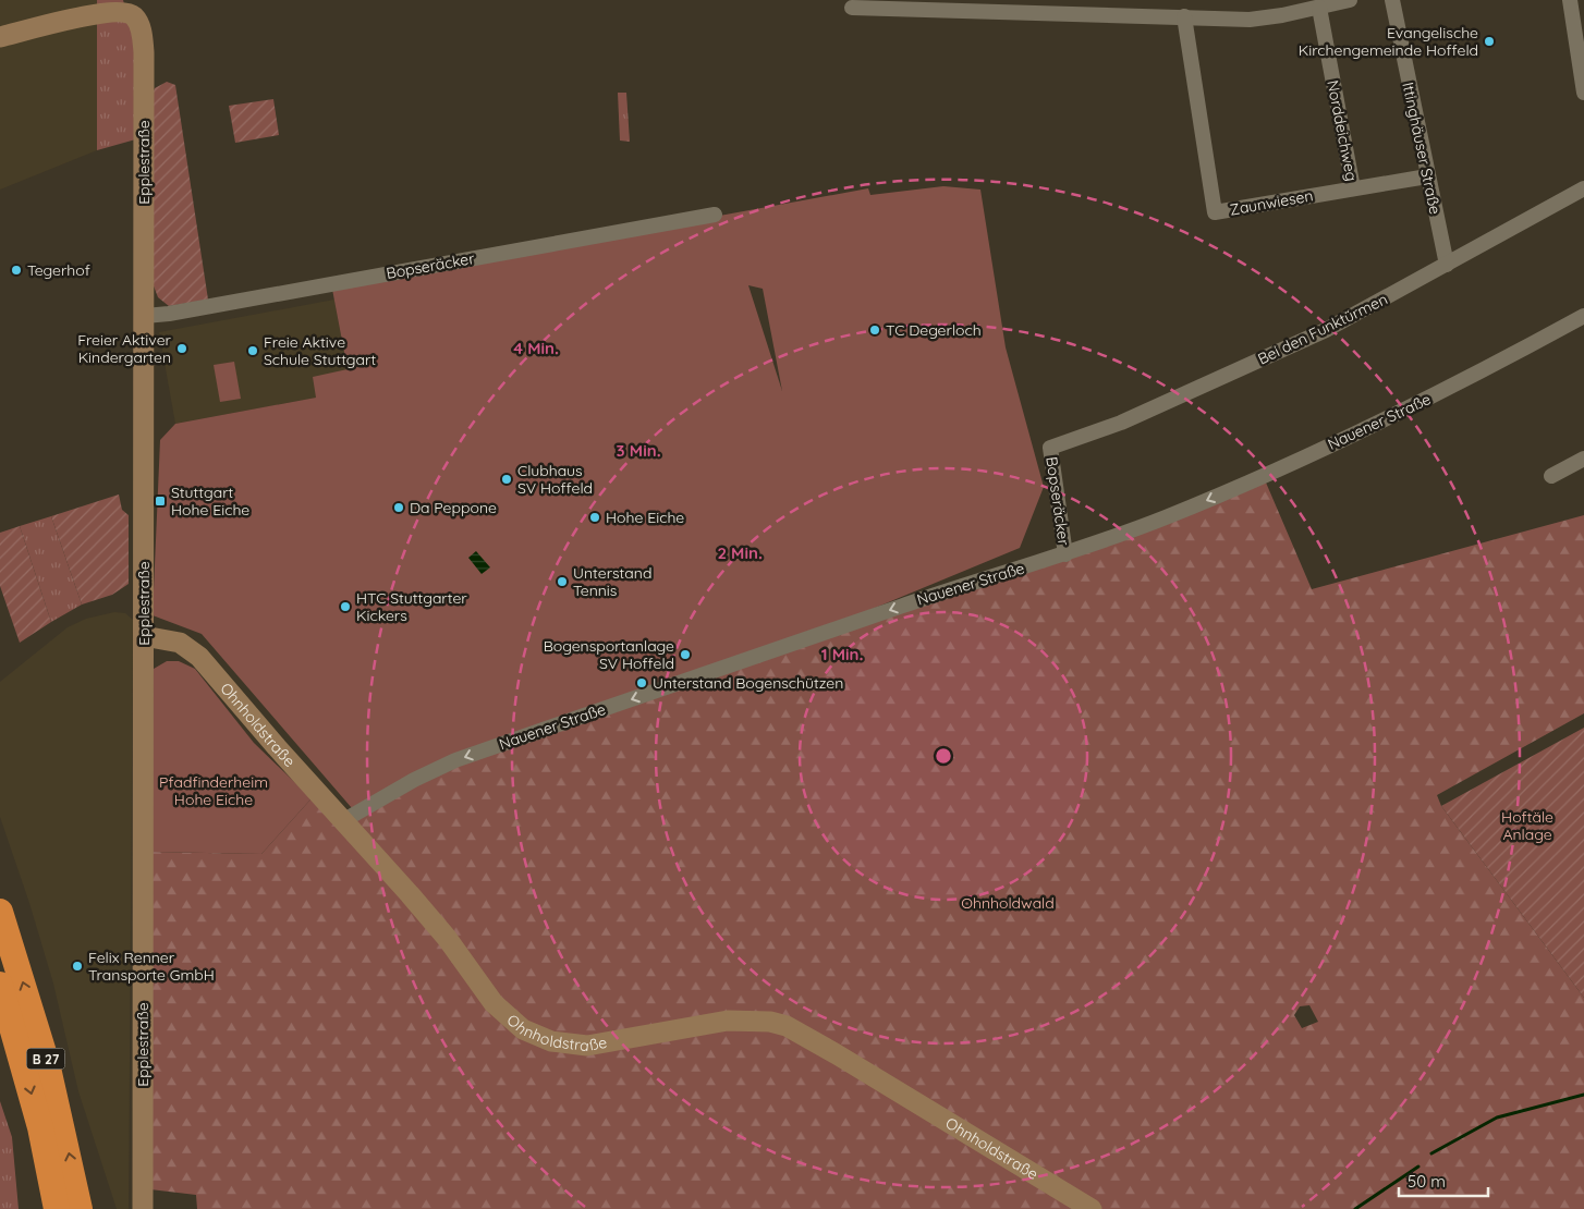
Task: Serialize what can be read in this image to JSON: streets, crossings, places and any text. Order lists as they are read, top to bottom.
{
  "streets": {
    "highway": ["B 27"],
    "main road": ["Epplestraße", "Ohnholdstraße"],
    "street": [
      "Norddeichweg",
      "Ittinghäuser Straße",
      "Zaunwiesen",
      "Bopseräcker",
      "Bei den Funktürmen",
      "Nauener Straße"
    ]
  },
  "crossings": [
    ["Norddeichweg", "Zaunwiesen"],
    ["Ittinghäuser Straße", "Zaunwiesen"],
    ["Ittinghäuser Straße", "Bei den Funktürmen"],
    ["Epplestraße", "Bopseräcker"],
    ["Epplestraße", "Ohnholdstraße"],
    ["Bopseräcker", "Bei den Funktürmen"],
    ["Bopseräcker", "Nauener Straße"],
    ["Nauener Straße", "Ohnholdstraße"]
  ],
  "one_way": ["Nauener Straße"],
  "parks": ["Pfadfinderheim Hohe Eiche", "Hoftäle Anlage", "Ohnholdwald"],
  "places": {
    "other": [
      "Evangelische Kirchengemeinde Hoffeld",
      "Tegerhof",
      "TC Degerloch",
      "Freier Aktiver Kindergarten",
      "Freie Aktive Schule Stuttgart",
      "Clubhaus SV Hoffeld",
      "Da Peppone",
      "Hohe Eiche",
      "Unterstand Tennis",
      "HTC Stuttgarter Kickers",
      "Bogensportanlage SV Hoffeld",
      "Unterstand Bogenschützen",
      "Felix Renner Transporte GmbH"
    ],
    "transit": ["Stuttgart Hohe Eiche"]
  },
  "scale_bar": "50 m",
  "rings": [
    "4 Min.",
    "3 Min.",
    "2 Min.",
    "1 Min."
  ]
}
